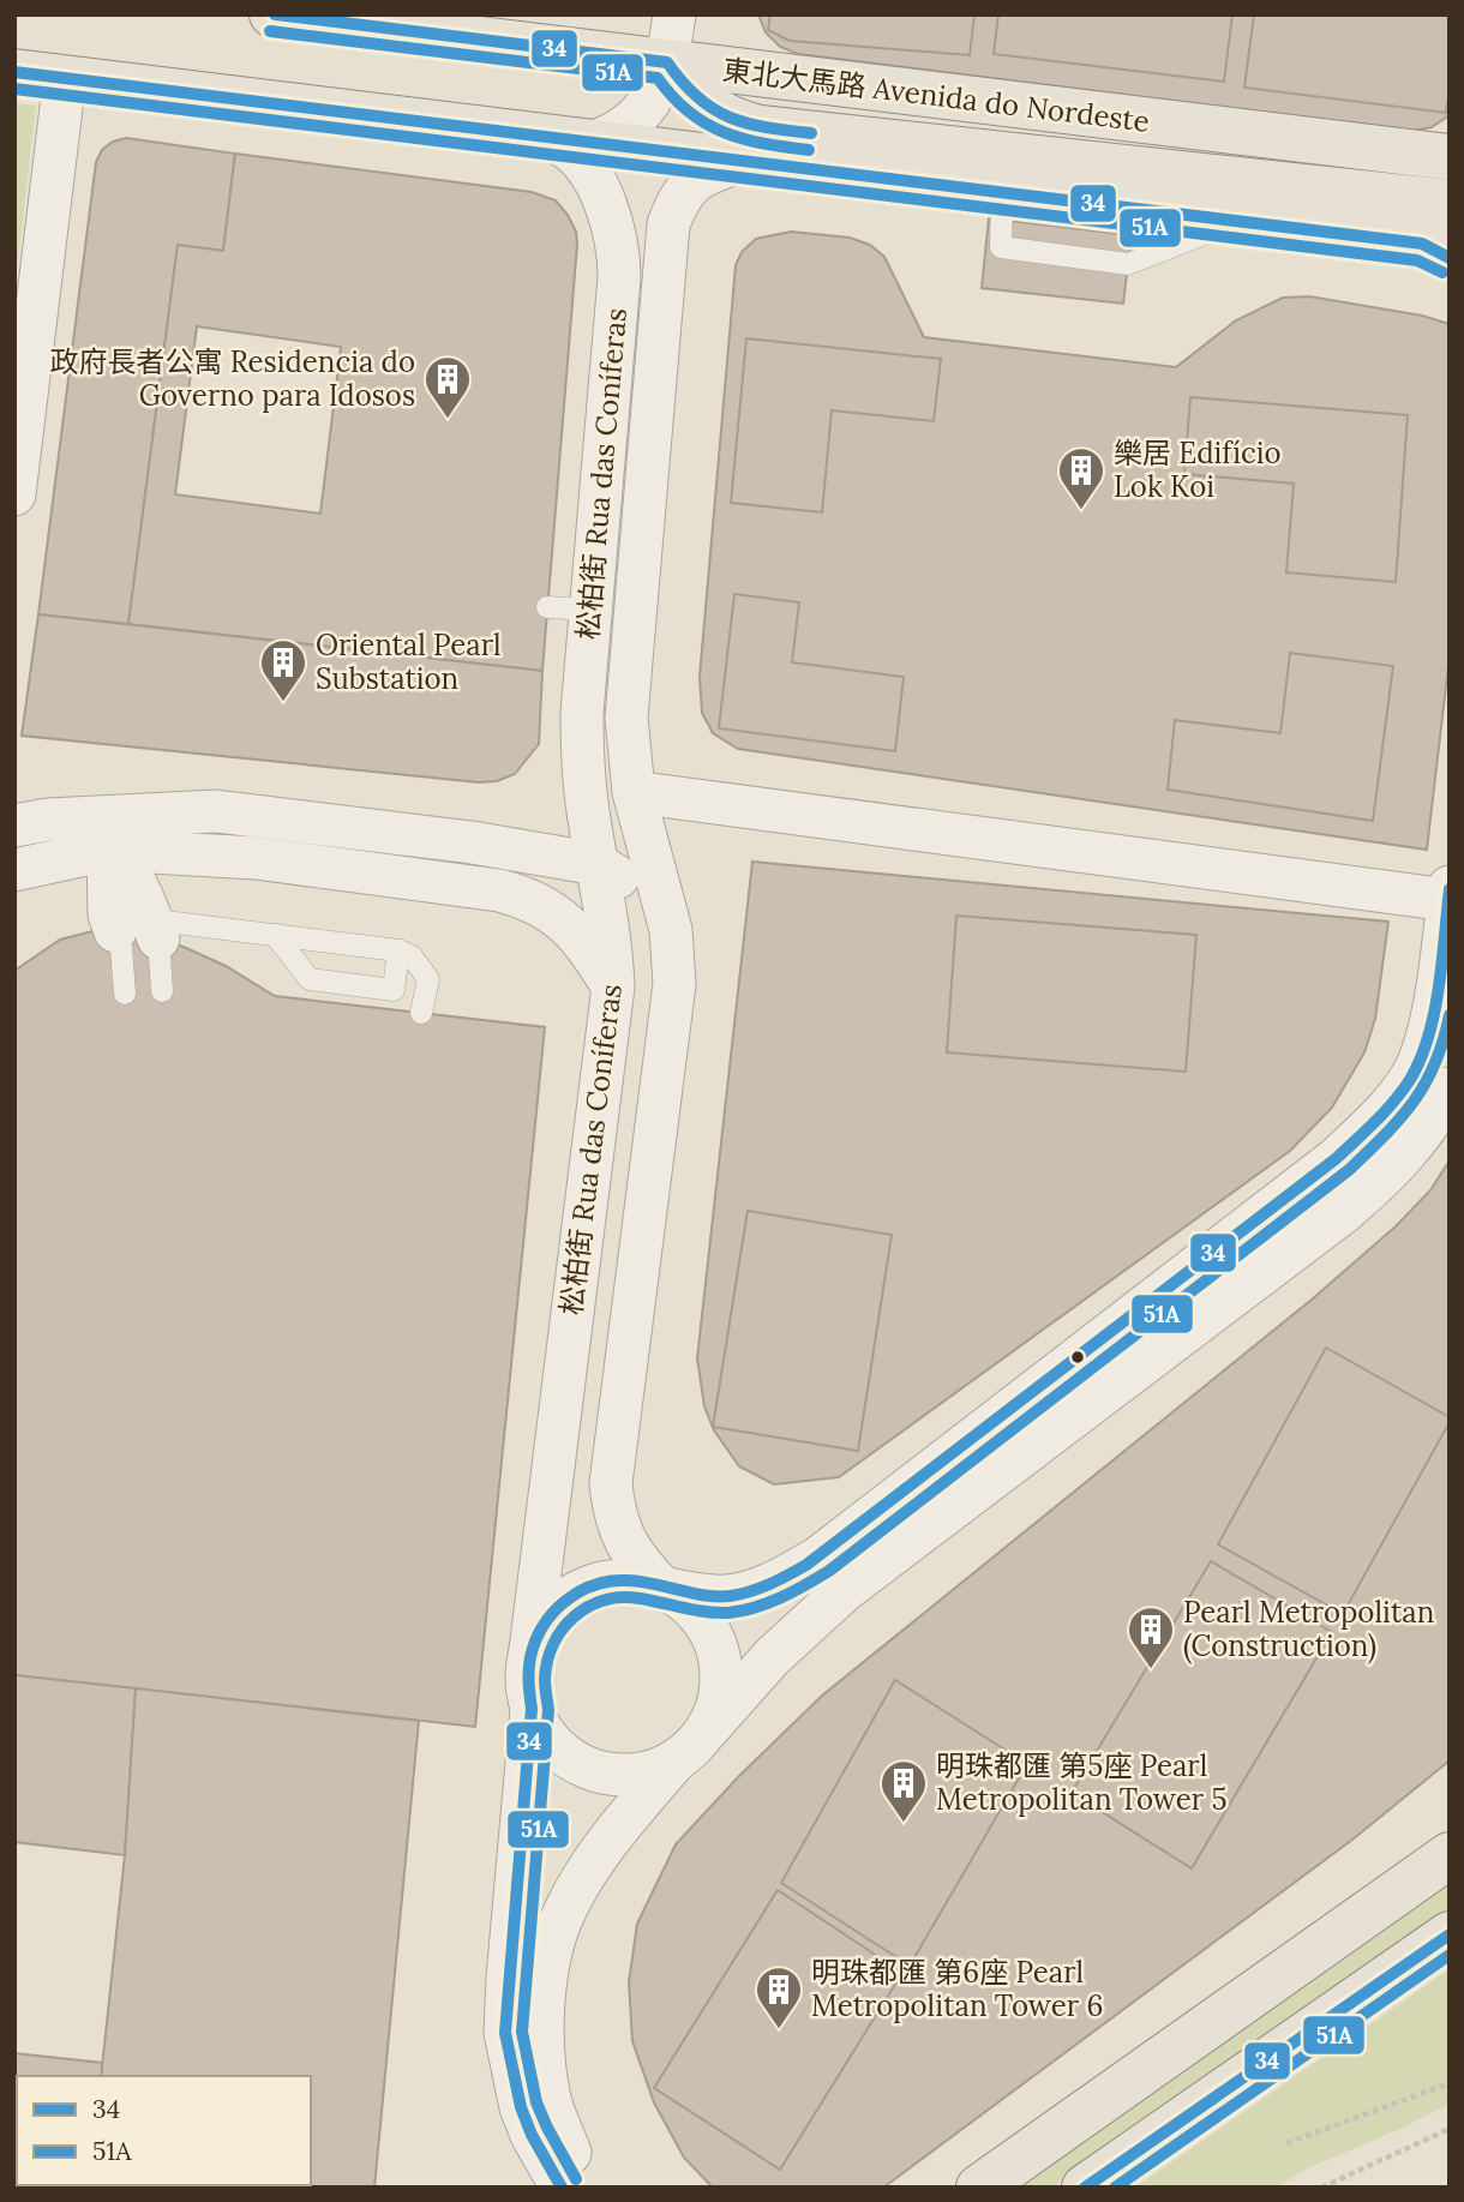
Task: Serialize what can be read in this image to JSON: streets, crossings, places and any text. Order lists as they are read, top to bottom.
{
  "streets": {
    "main road": ["東北大馬路 Avenida do Nordeste"],
    "street": ["松柏街 Rua das Coníferas"]
  },
  "places": {
    "building": [
      "政府長者公寓 Residencia do Governo para Idosos",
      "樂居 Edifício Lok Koi",
      "Oriental Pearl Substation",
      "Pearl Metropolitan (Construction)",
      "明珠都匯 第5座 Pearl Metropolitan Tower 5",
      "明珠都匯 第6座 Pearl Metropolitan Tower 6"
    ]
  },
  "lines": ["transit line 34", "transit line 51A"],
  "legend": ["34", "51A"]
}
